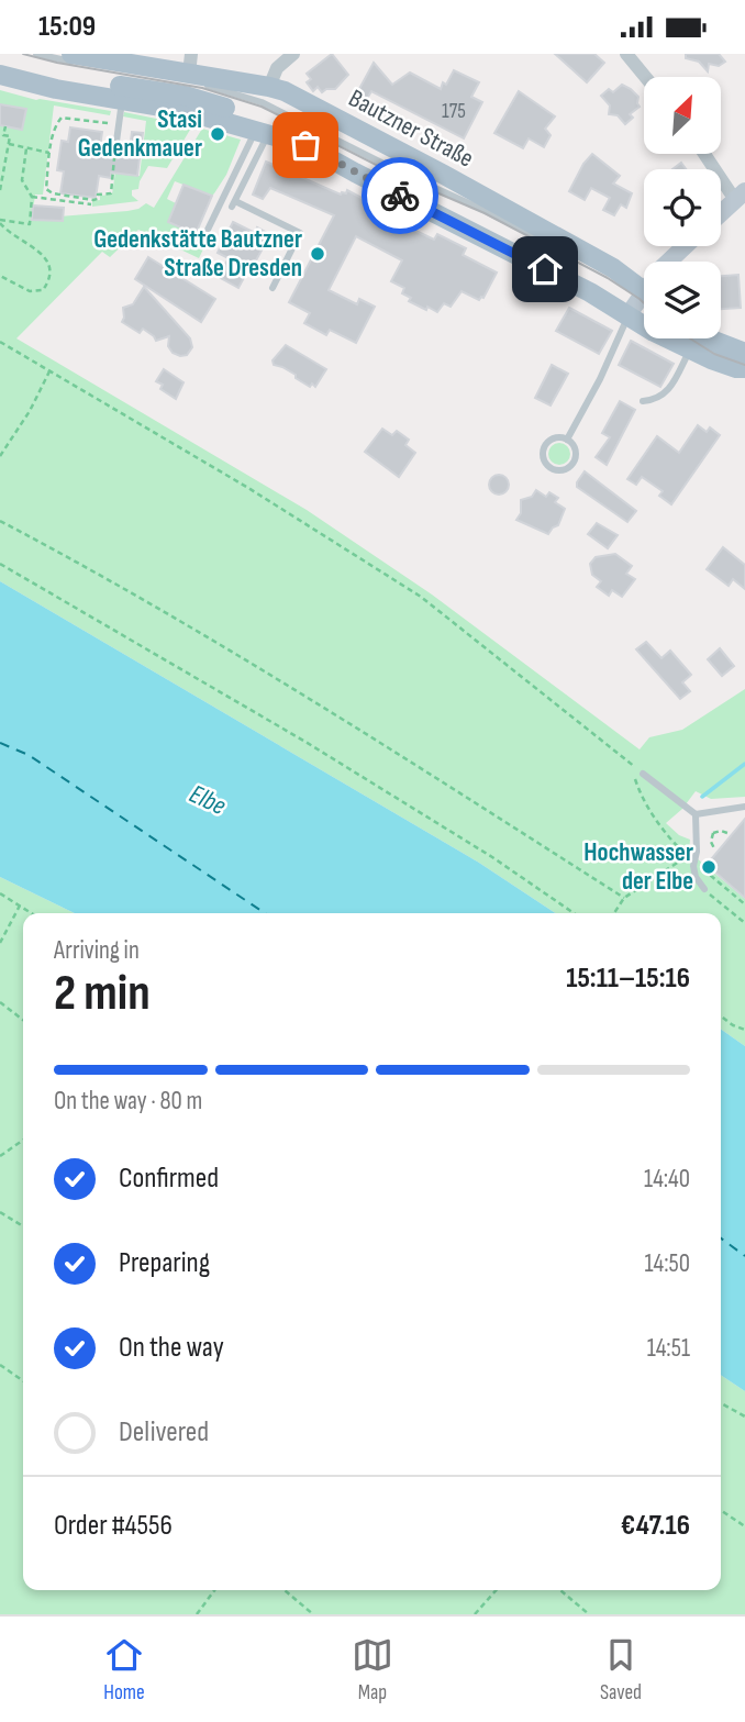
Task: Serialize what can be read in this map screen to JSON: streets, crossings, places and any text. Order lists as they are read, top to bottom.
{
  "streets": {
    "main road": ["Bautzner Straße"]
  },
  "water": ["Elbe"],
  "places": ["Stasi Gedenkmauer", "Gedenkstätte Bautzner Straße Dresden", "Hochwasser der Elbe"],
  "house_numbers": ["175"],
  "north": "top right",
  "page": {
    "status": "15:09",
    "heading": ["2 min", "Arriving in", "15:11–15:16"],
    "panel": ["Order #4556", "€47.16"],
    "bar": "On the way · 80 m",
    "list": [
      ["Confirmed", "14:40"],
      ["Preparing", "14:50"],
      ["On the way", "14:51"],
      "Delivered"
    ],
    "tabs": ["Home", "Map", "Saved"]
  }
}
